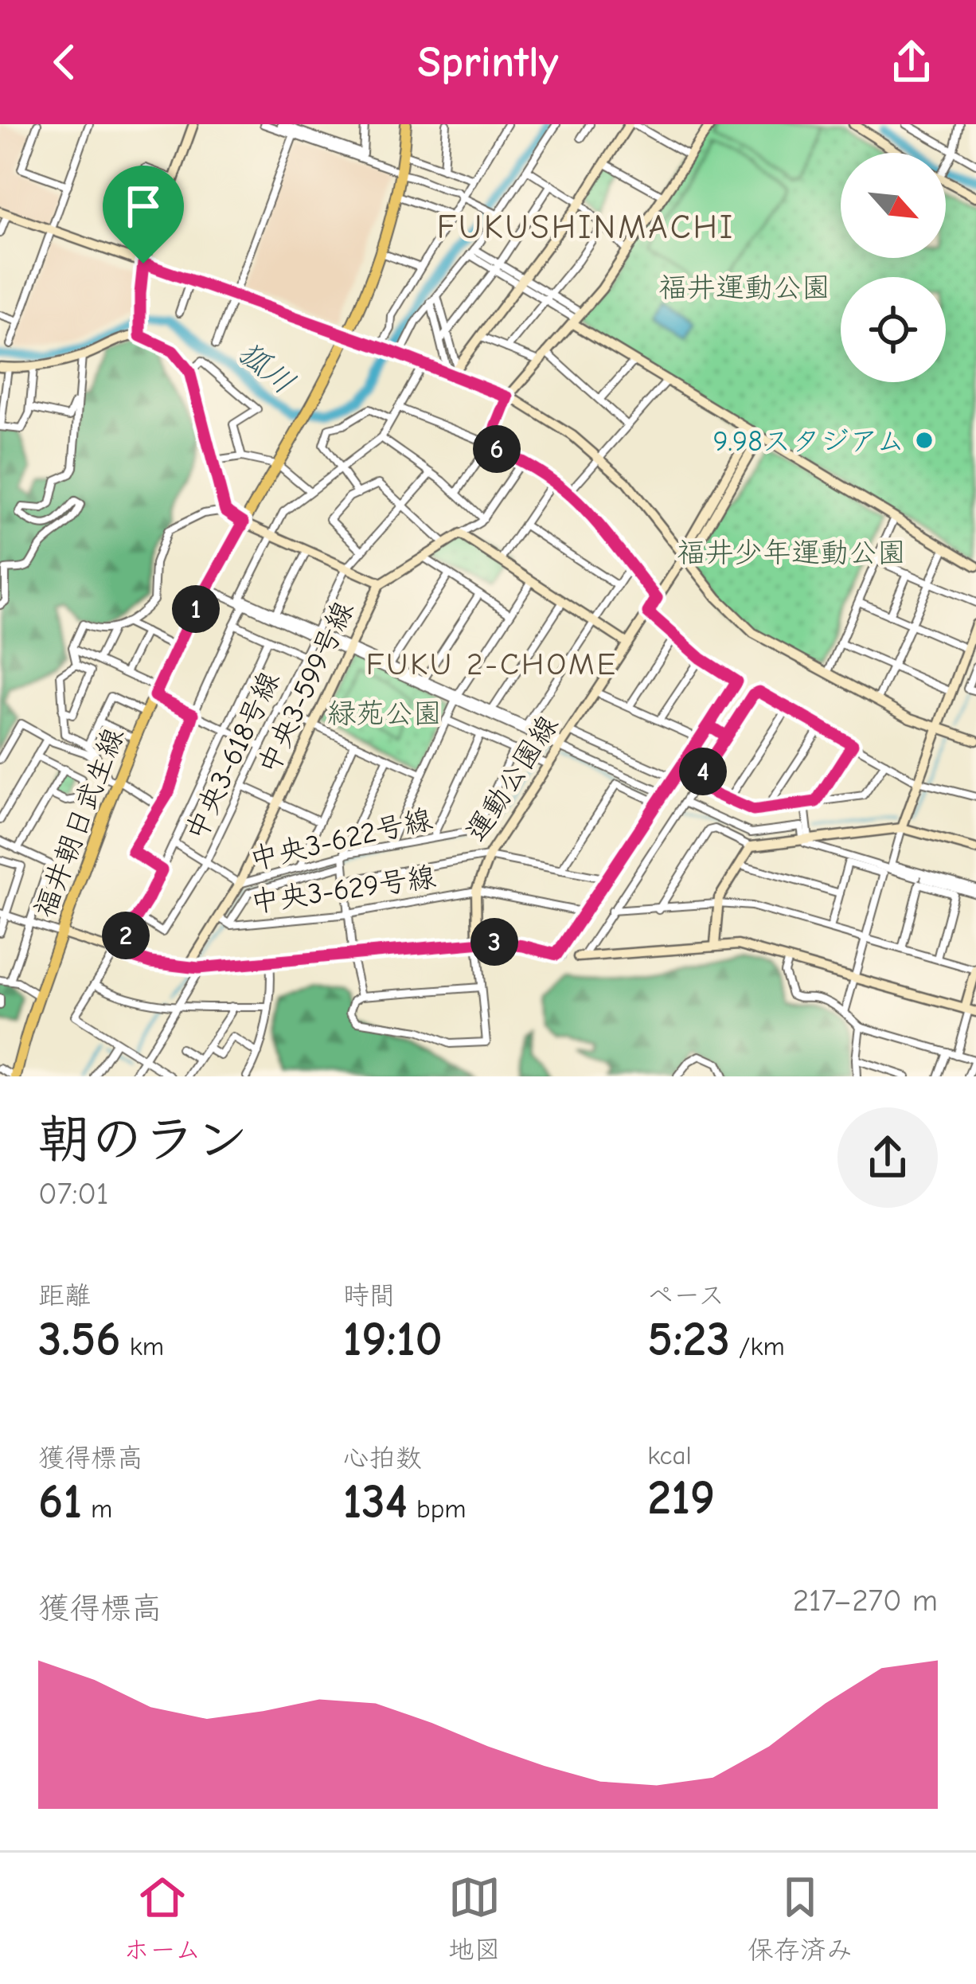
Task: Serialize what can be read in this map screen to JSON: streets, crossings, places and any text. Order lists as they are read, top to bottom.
{
  "streets": {
    "main road": ["福井朝日武生線"],
    "street": [
      "中央3-599号線",
      "中央3-618号線",
      "運動公園線",
      "中央3-622号線",
      "中央3-629号線"
    ]
  },
  "crossings": [
    ["中央3-599号線", "中央3-622号線"],
    ["中央3-599号線", "中央3-629号線"],
    ["運動公園線", "中央3-629号線"]
  ],
  "districts": ["FUKUSHINMACHI", "FUKU 2-CHOME"],
  "water": ["狐川"],
  "parks": ["福井運動公園", "福井少年運動公園", "緑苑公園"],
  "places": ["9.98スタジアム"],
  "north": "bottom right",
  "page": {
    "header": "Sprintly",
    "pins": [
      "6",
      "1",
      "4",
      "2",
      "3"
    ],
    "heading": ["朝のラン", "07:01"],
    "stats": [
      ["距離", "3.56 km"],
      ["時間", "19:10"],
      ["ペース", "5:23 /km"],
      ["獲得標高", "61 m"],
      ["心拍数", "134 bpm"],
      ["kcal", "219"]
    ],
    "chart": ["獲得標高", "217–270 m"],
    "tabs": ["ホーム", "地図", "保存済み"]
  }
}
